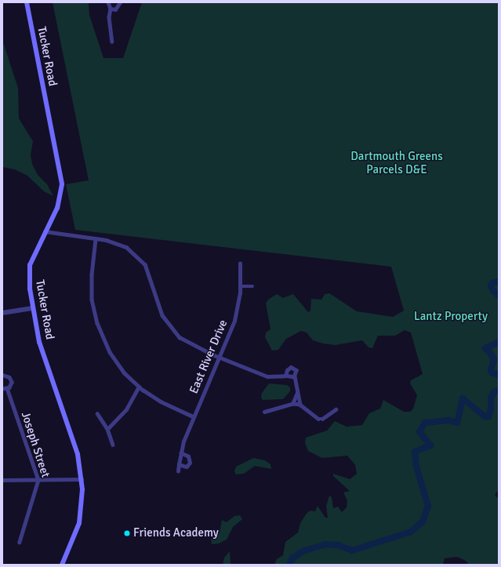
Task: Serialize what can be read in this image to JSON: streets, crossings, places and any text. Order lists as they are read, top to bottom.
{
  "streets": {
    "main road": ["Tucker Road"],
    "street": ["East River Drive", "Joseph Street"]
  },
  "parks": ["Dartmouth Greens Parcels D&E", "Lantz Property"],
  "places": ["Friends Academy"]
}
